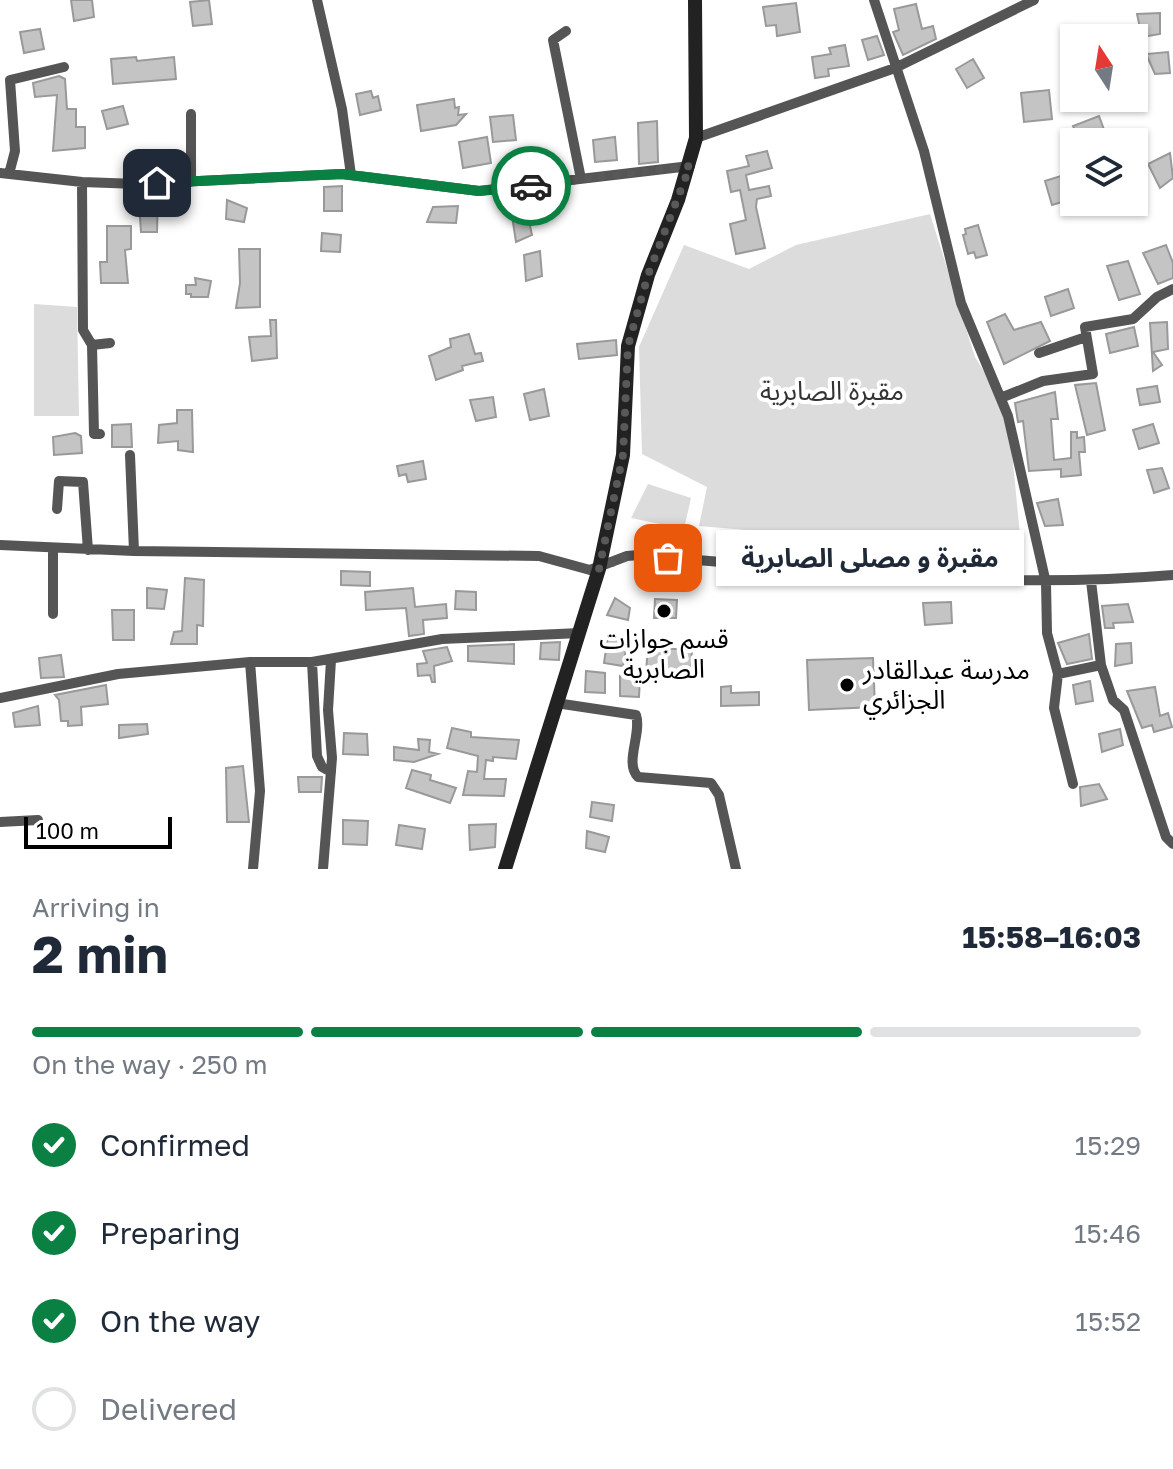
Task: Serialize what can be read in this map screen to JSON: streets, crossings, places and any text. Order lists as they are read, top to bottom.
{
  "parks": ["مقبرة الصابرية"],
  "places": ["مقبرة و مصلى الصابرية", "قسم جوازات الصابرية", "مدرسة عبدالقادر الجزائري"],
  "scale_bar": "100 m",
  "north": "top",
  "page": {
    "bubble": "مقبرة و مصلى الصابرية",
    "scale": "100 m",
    "heading": ["2 min", "Arriving in", "15:58–16:03"],
    "bar": "On the way · 250 m",
    "list": [
      ["Confirmed", "15:29"],
      ["Preparing", "15:46"],
      ["On the way", "15:52"],
      "Delivered"
    ]
  }
}
